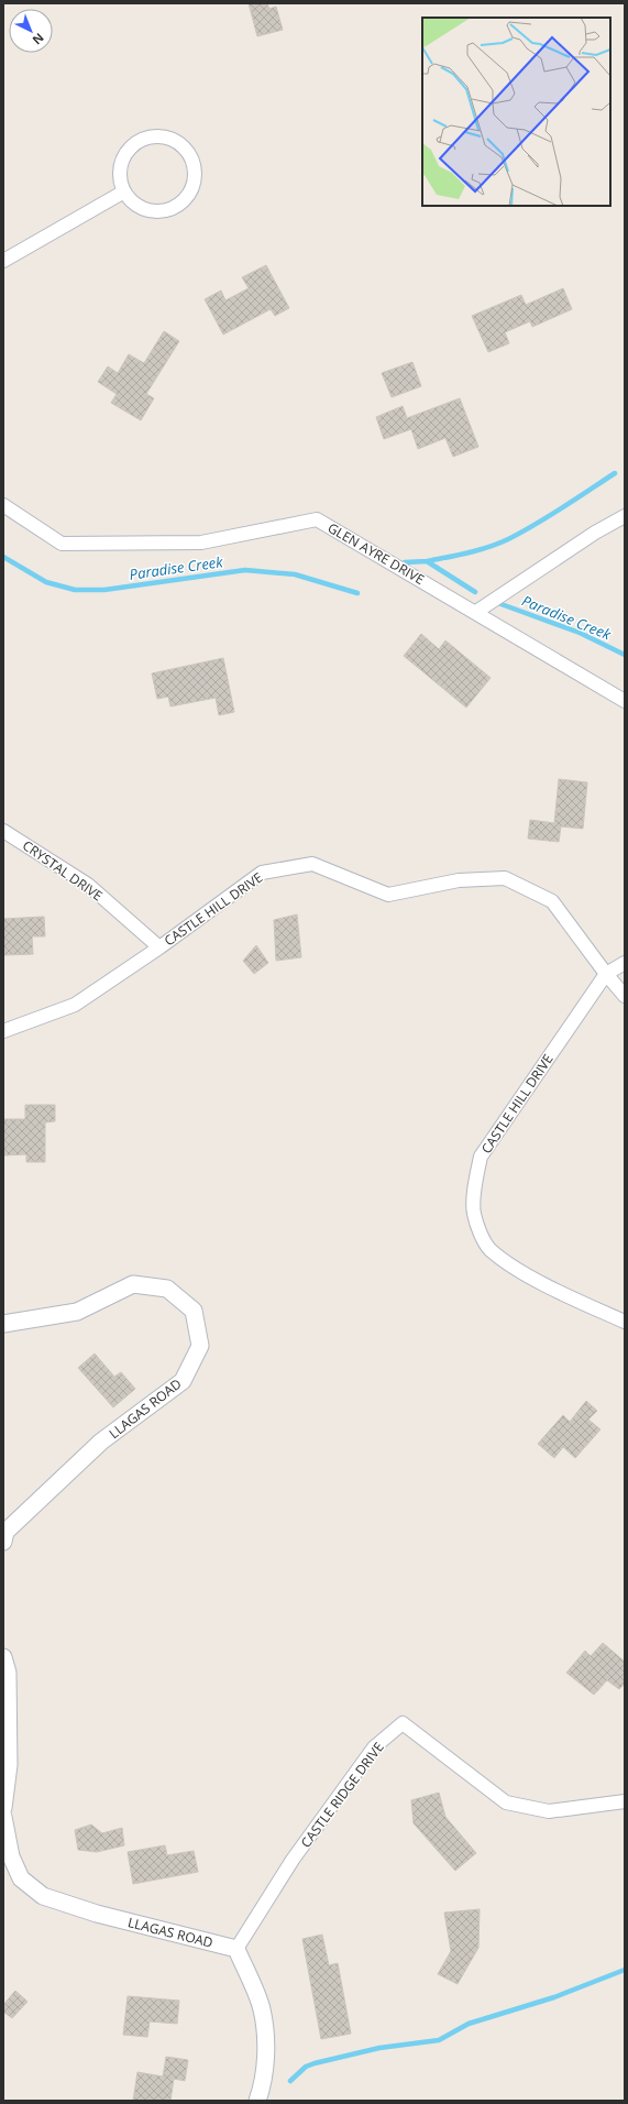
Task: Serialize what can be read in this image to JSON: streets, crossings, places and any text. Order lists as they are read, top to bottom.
{
  "streets": {
    "street": [
      "GLEN AYRE DRIVE",
      "CRYSTAL DRIVE",
      "CASTLE HILL DRIVE",
      "LLAGAS ROAD",
      "CASTLE RIDGE DRIVE"
    ]
  },
  "crossings": [
    ["CRYSTAL DRIVE", "CASTLE HILL DRIVE"],
    ["LLAGAS ROAD", "CASTLE RIDGE DRIVE"]
  ],
  "water": ["Paradise Creek"],
  "north": "bottom right"
}
